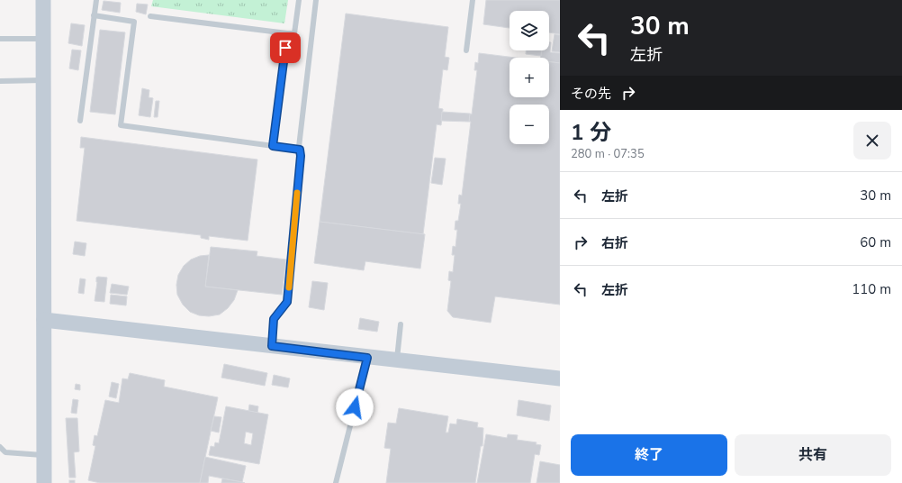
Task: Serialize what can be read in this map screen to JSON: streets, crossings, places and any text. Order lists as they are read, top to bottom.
{
  "page": {
    "turn": ["30 m", "左折"],
    "map_buttons": ["+", "−"],
    "then": "その先",
    "heading": ["1 分", "280 m · 07:35"],
    "list": [
      {
        "name": "左折",
        "value": "30 m"
      },
      {
        "name": "右折",
        "value": "60 m"
      },
      {
        "name": "左折",
        "value": "110 m"
      }
    ],
    "buttons": ["終了", "共有"]
  }
}
